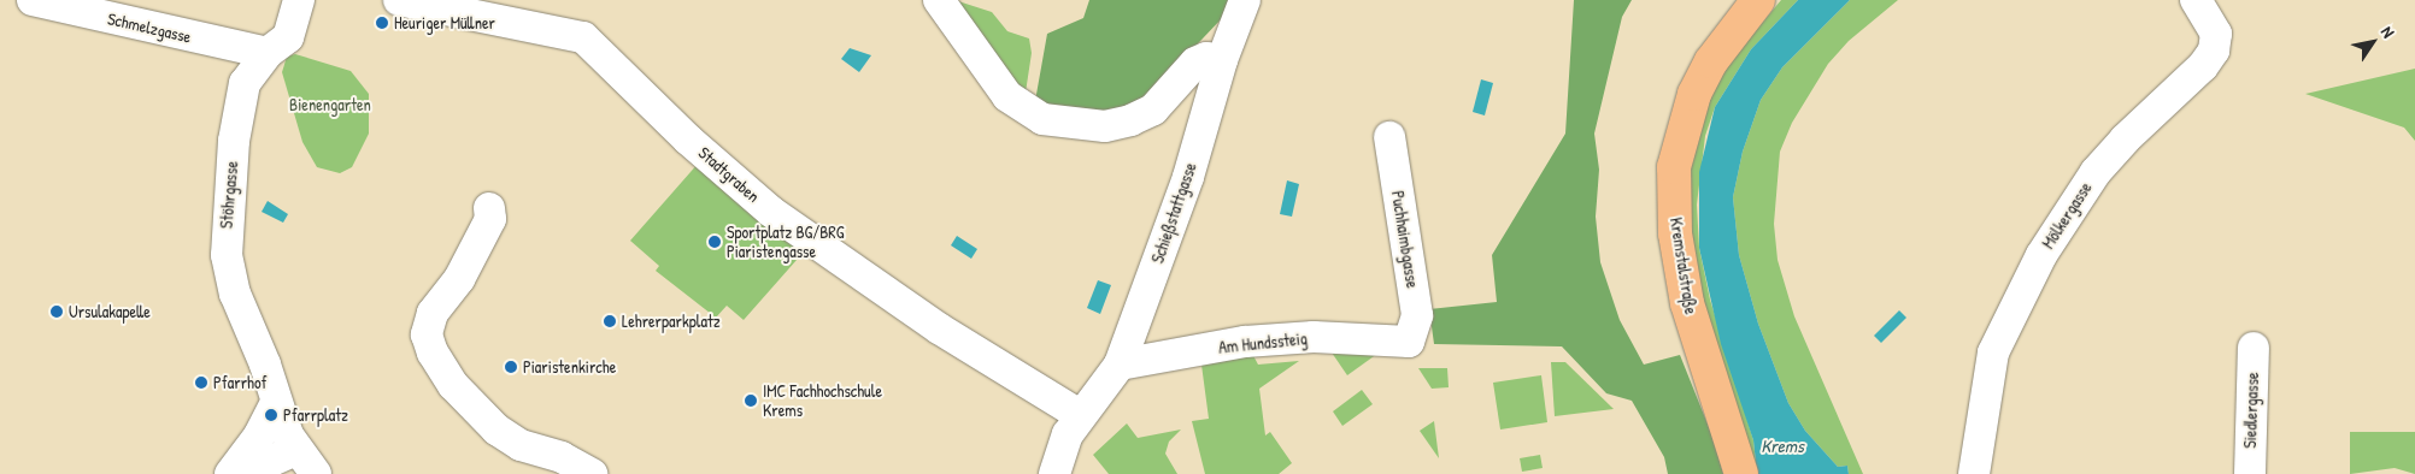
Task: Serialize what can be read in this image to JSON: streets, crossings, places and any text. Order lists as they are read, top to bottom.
{
  "streets": {
    "main road": ["Kremstalstraße"],
    "street": [
      "Schmelzgasse",
      "Stadtgraben",
      "Stöhrgasse",
      "Schießstattgasse",
      "Mölkergasse",
      "Puchhaimbgasse",
      "Am Hundssteig",
      "Siedlergasse"
    ]
  },
  "crossings": [
    ["Schmelzgasse", "Stöhrgasse"],
    ["Stadtgraben", "Schießstattgasse"],
    ["Schießstattgasse", "Am Hundssteig"],
    ["Puchhaimbgasse", "Am Hundssteig"]
  ],
  "water": ["Krems"],
  "parks": ["Bienengarten"],
  "places": [
    "Heuriger Müllner",
    "Sportplatz BG/BRG Piaristengasse",
    "Ursulakapelle",
    "Lehrerparkplatz",
    "Piaristenkirche",
    "Pfarrhof",
    "IMC Fachhochschule Krems",
    "Pfarrplatz"
  ],
  "north": "top right"
}
